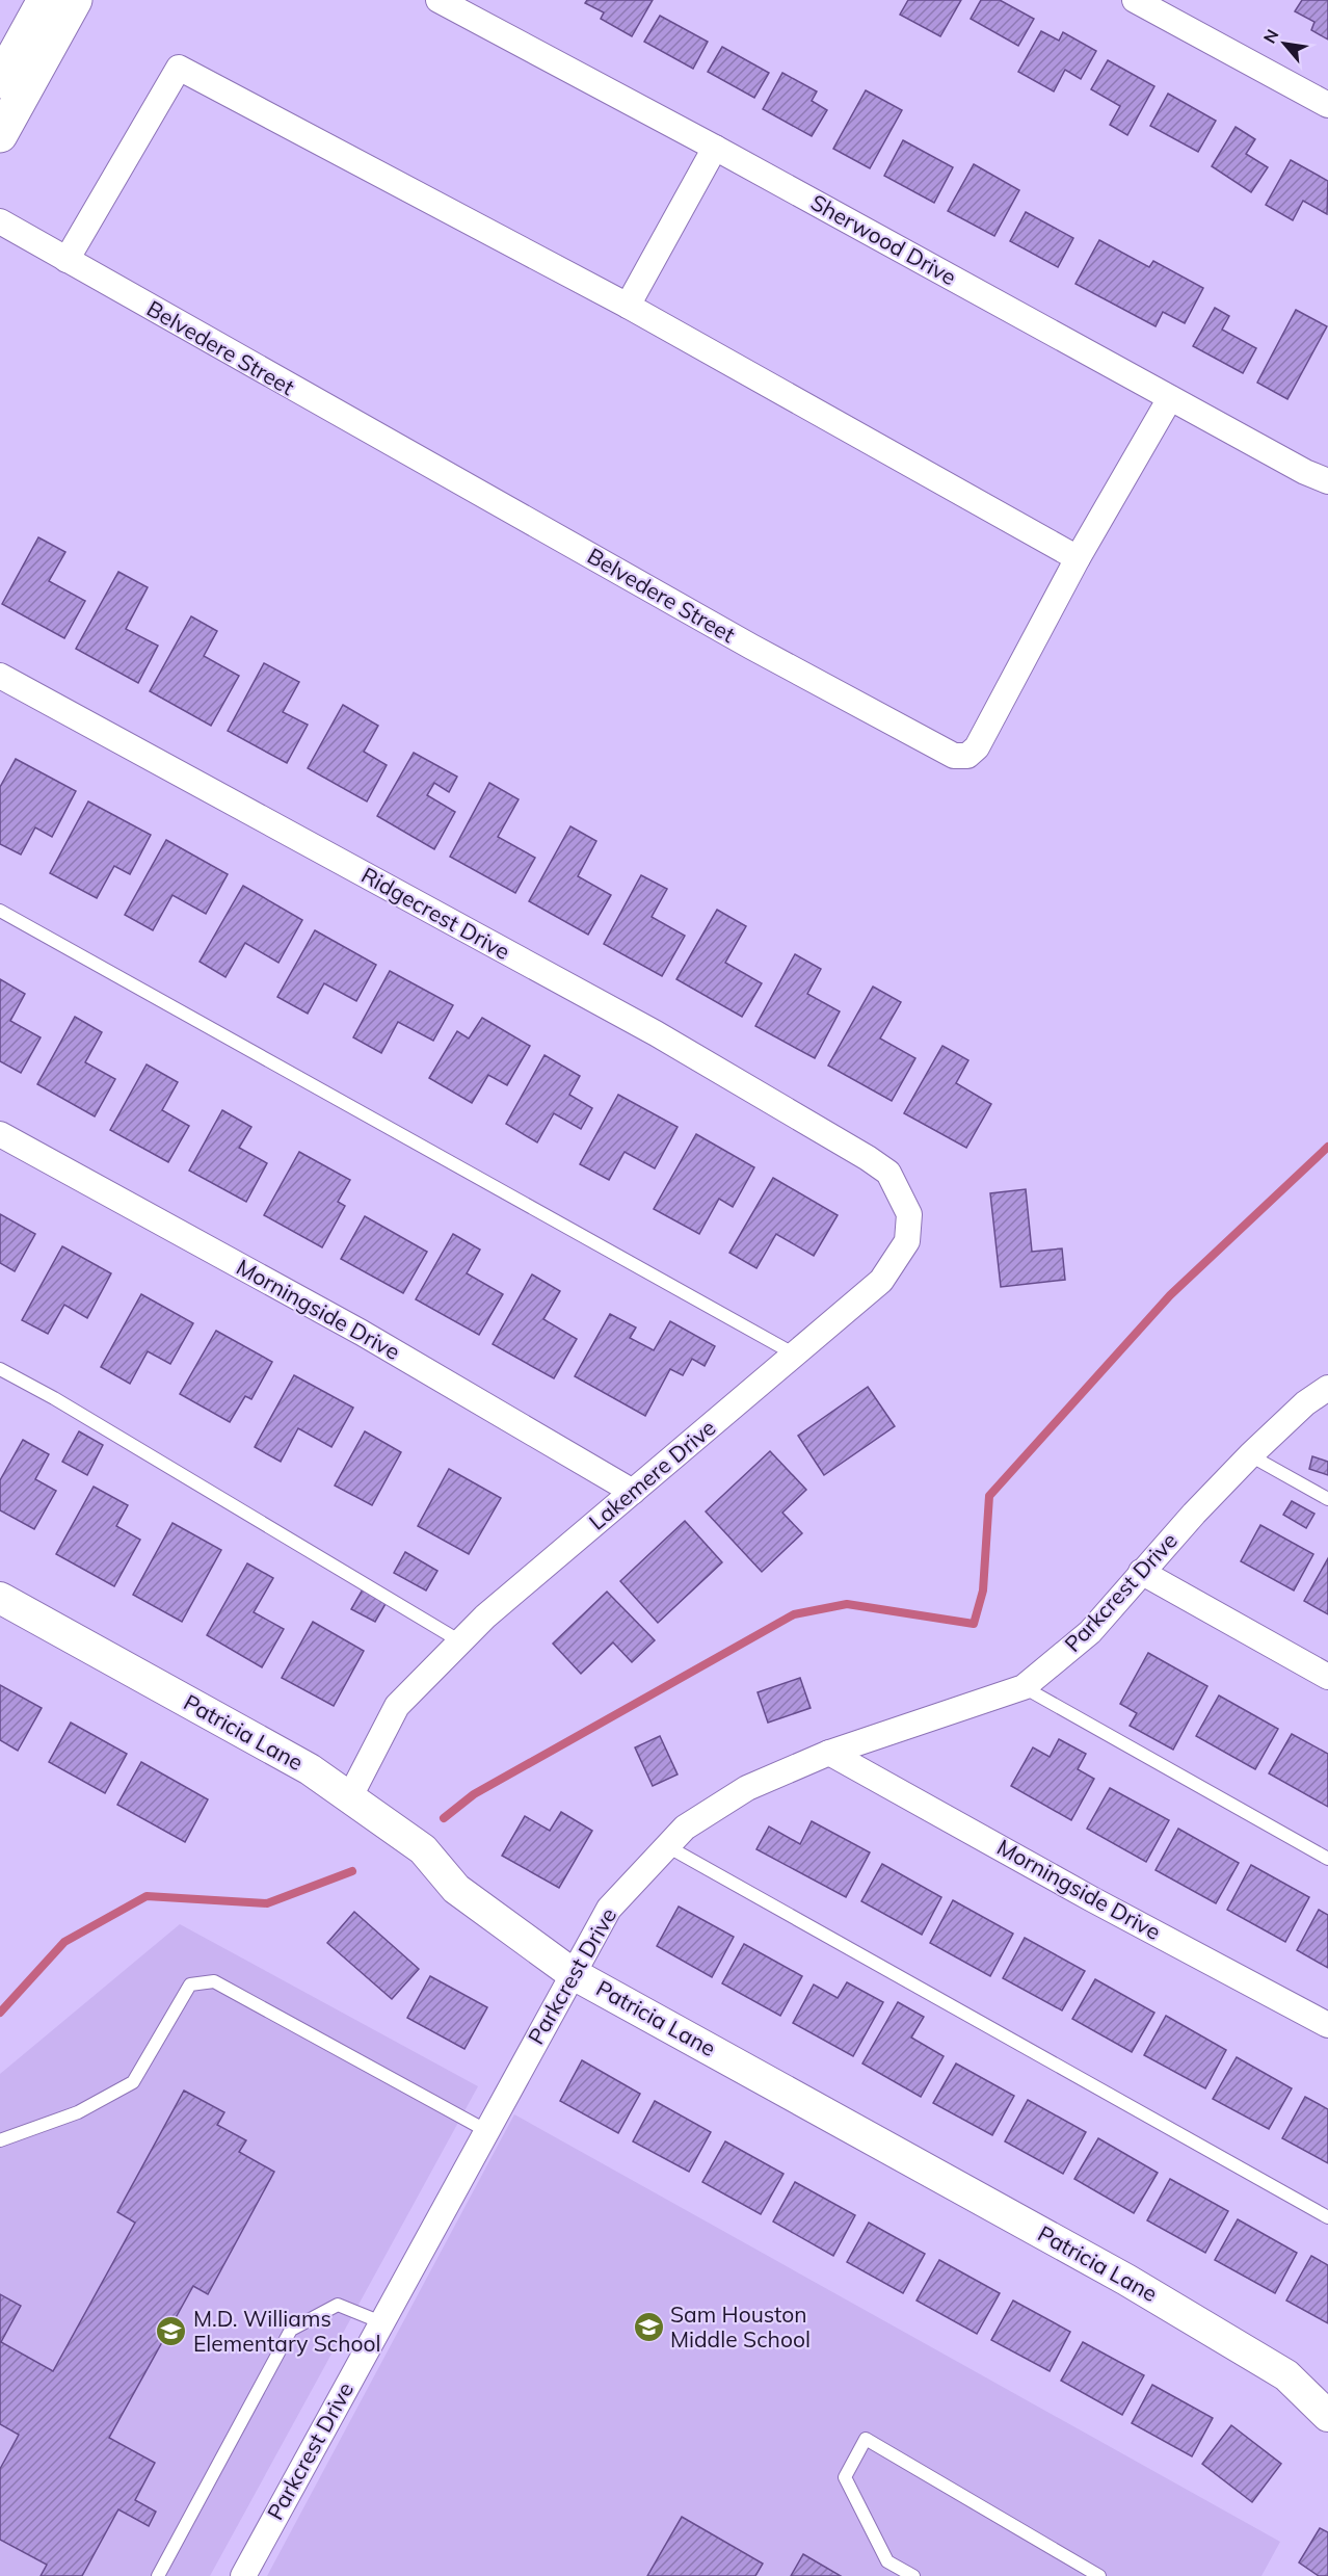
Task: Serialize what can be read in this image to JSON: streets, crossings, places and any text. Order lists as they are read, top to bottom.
{
  "streets": {
    "street": [
      "Sherwood Drive",
      "Belvedere Street",
      "Ridgecrest Drive",
      "Morningside Drive",
      "Lakemere Drive",
      "Parkcrest Drive",
      "Patricia Lane"
    ]
  },
  "crossings": [
    ["Sherwood Drive", "Belvedere Street"],
    ["Ridgecrest Drive", "Lakemere Drive"],
    ["Morningside Drive", "Lakemere Drive"],
    ["Morningside Drive", "Parkcrest Drive"],
    ["Lakemere Drive", "Patricia Lane"],
    ["Parkcrest Drive", "Patricia Lane"]
  ],
  "places": {
    "school or university": ["Sam Houston Middle School", "M.D. Williams Elementary School"]
  },
  "north": "top left"
}
